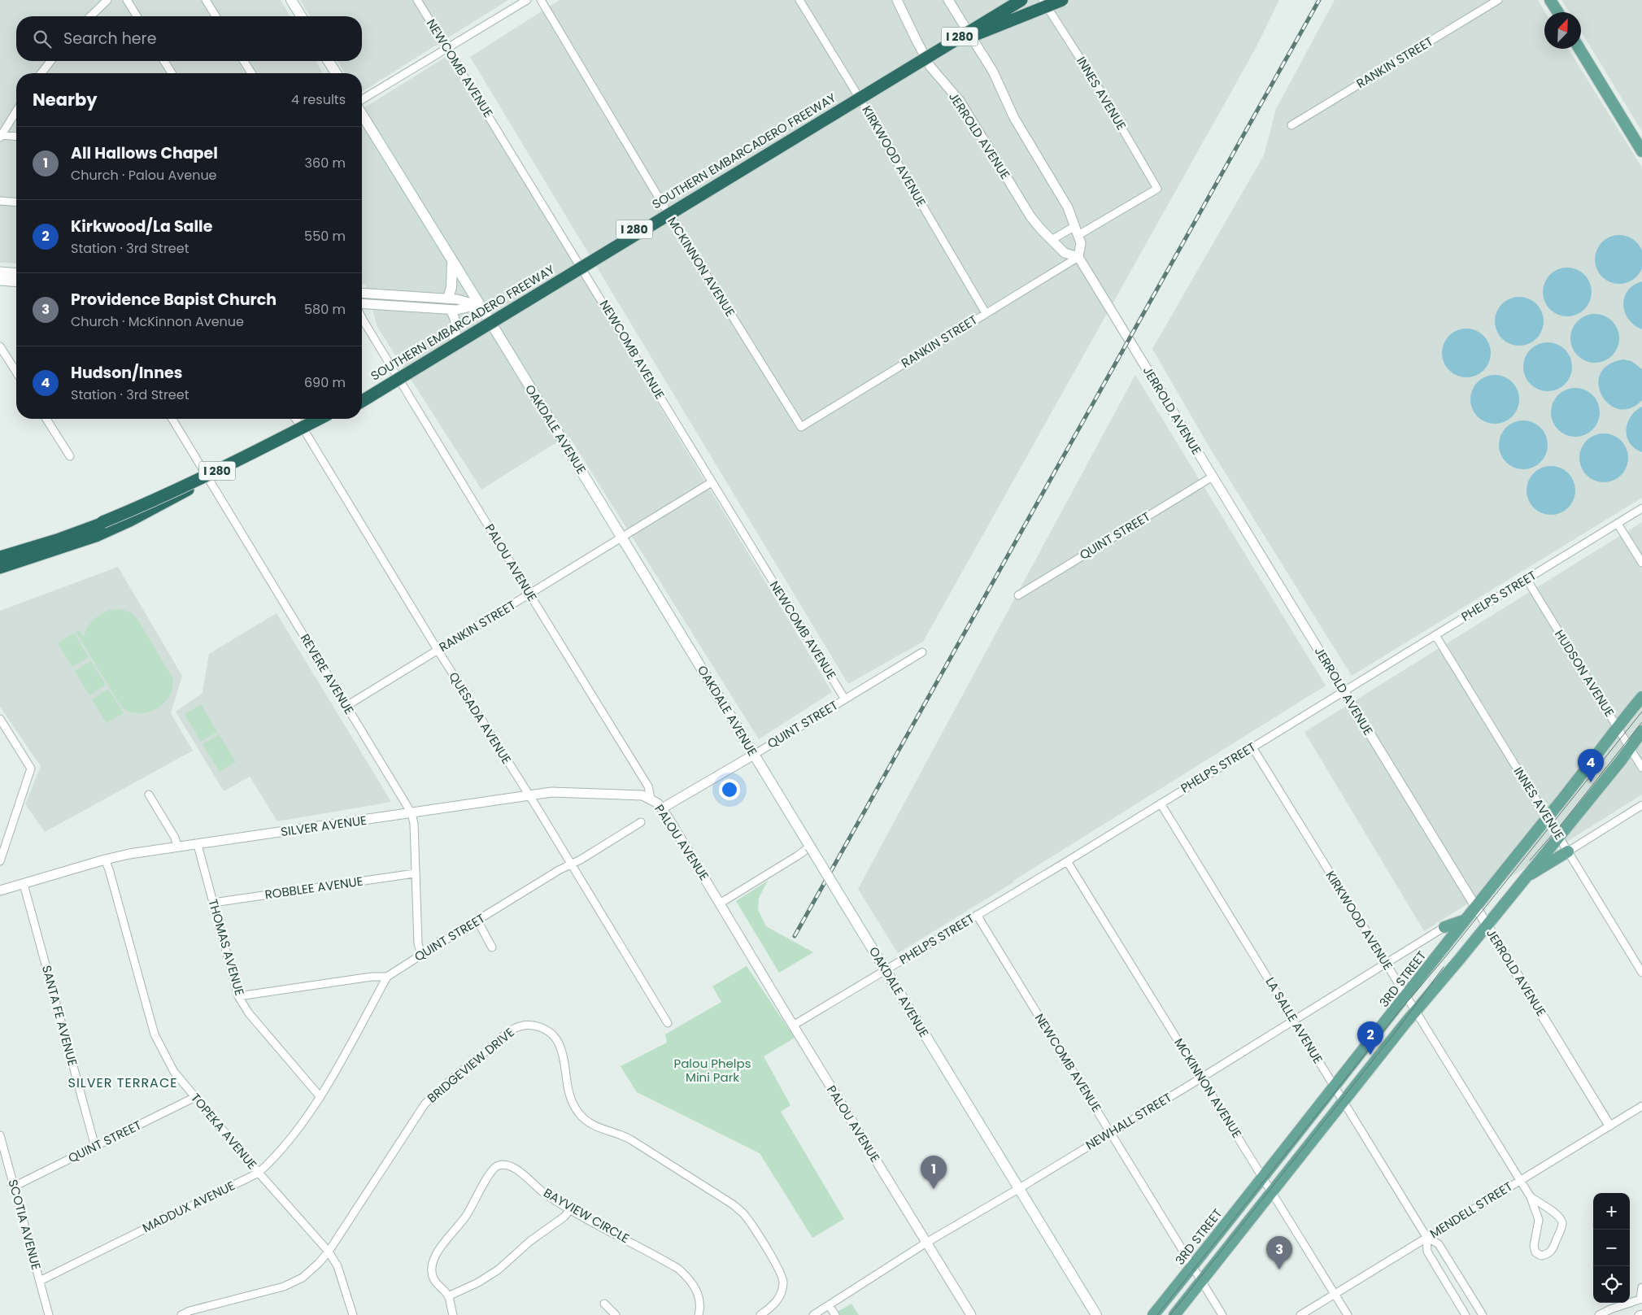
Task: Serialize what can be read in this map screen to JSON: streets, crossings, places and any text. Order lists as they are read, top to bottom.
{
  "streets": {
    "highway": ["I 280", "SOUTHERN EMBARCADERO FREEWAY"],
    "main road": ["OAKDALE AVENUE", "3RD STREET"],
    "street": [
      "RANKIN STREET",
      "NEWCOMB AVENUE",
      "INNES AVENUE",
      "JERROLD AVENUE",
      "KIRKWOOD AVENUE",
      "MCKINNON AVENUE",
      "QUINT STREET",
      "PALOU AVENUE",
      "PHELPS STREET",
      "HUDSON AVENUE",
      "REVERE AVENUE",
      "QUESADA AVENUE",
      "SILVER AVENUE",
      "ROBBLEE AVENUE",
      "THOMAS AVENUE",
      "SANTA FE AVENUE",
      "LA SALLE AVENUE",
      "BRIDGEVIEW DRIVE",
      "NEWHALL STREET",
      "TOPEKA AVENUE",
      "MADDUX AVENUE",
      "MENDELL STREET",
      "BAYVIEW CIRCLE",
      "SCOTIA AVENUE"
    ]
  },
  "crossings": [
    ["RANKIN STREET", "NEWCOMB AVENUE"],
    ["RANKIN STREET", "JERROLD AVENUE"],
    ["RANKIN STREET", "KIRKWOOD AVENUE"],
    ["RANKIN STREET", "MCKINNON AVENUE"],
    ["RANKIN STREET", "OAKDALE AVENUE"],
    ["RANKIN STREET", "PALOU AVENUE"],
    ["RANKIN STREET", "REVERE AVENUE"],
    ["RANKIN STREET", "QUESADA AVENUE"],
    ["NEWCOMB AVENUE", "QUINT STREET"],
    ["NEWCOMB AVENUE", "PHELPS STREET"],
    ["NEWCOMB AVENUE", "3RD STREET"],
    ["NEWCOMB AVENUE", "NEWHALL STREET"],
    ["INNES AVENUE", "PHELPS STREET"],
    ["INNES AVENUE", "3RD STREET"],
    ["JERROLD AVENUE", "QUINT STREET"],
    ["JERROLD AVENUE", "PHELPS STREET"],
    ["JERROLD AVENUE", "3RD STREET"],
    ["JERROLD AVENUE", "MENDELL STREET"],
    ["KIRKWOOD AVENUE", "PHELPS STREET"],
    ["KIRKWOOD AVENUE", "3RD STREET"],
    ["KIRKWOOD AVENUE", "NEWHALL STREET"],
    ["KIRKWOOD AVENUE", "MENDELL STREET"],
    ["MCKINNON AVENUE", "PHELPS STREET"],
    ["MCKINNON AVENUE", "3RD STREET"],
    ["MCKINNON AVENUE", "NEWHALL STREET"],
    ["MCKINNON AVENUE", "MENDELL STREET"],
    ["OAKDALE AVENUE", "QUINT STREET"],
    ["OAKDALE AVENUE", "PHELPS STREET"],
    ["OAKDALE AVENUE", "NEWHALL STREET"],
    ["QUINT STREET", "PALOU AVENUE"],
    ["QUINT STREET", "REVERE AVENUE"],
    ["QUINT STREET", "QUESADA AVENUE"],
    ["QUINT STREET", "SANTA FE AVENUE"],
    ["QUINT STREET", "TOPEKA AVENUE"],
    ["QUINT STREET", "MADDUX AVENUE"],
    ["QUINT STREET", "SCOTIA AVENUE"],
    ["PALOU AVENUE", "PHELPS STREET"],
    ["PALOU AVENUE", "SILVER AVENUE"],
    ["PALOU AVENUE", "NEWHALL STREET"],
    ["PHELPS STREET", "HUDSON AVENUE"],
    ["PHELPS STREET", "LA SALLE AVENUE"],
    ["HUDSON AVENUE", "3RD STREET"],
    ["REVERE AVENUE", "SILVER AVENUE"],
    ["REVERE AVENUE", "ROBBLEE AVENUE"],
    ["QUESADA AVENUE", "SILVER AVENUE"],
    ["SILVER AVENUE", "THOMAS AVENUE"],
    ["SILVER AVENUE", "SANTA FE AVENUE"],
    ["SILVER AVENUE", "TOPEKA AVENUE"],
    ["ROBBLEE AVENUE", "THOMAS AVENUE"],
    ["THOMAS AVENUE", "MADDUX AVENUE"],
    ["3RD STREET", "LA SALLE AVENUE"],
    ["LA SALLE AVENUE", "NEWHALL STREET"],
    ["LA SALLE AVENUE", "MENDELL STREET"],
    ["BRIDGEVIEW DRIVE", "TOPEKA AVENUE"],
    ["TOPEKA AVENUE", "MADDUX AVENUE"],
    ["MADDUX AVENUE", "SCOTIA AVENUE"]
  ],
  "districts": ["SILVER TERRACE"],
  "parks": ["Palou Phelps Mini Park"],
  "north": "top right",
  "page": {
    "search": "Search here",
    "heading": ["Nearby", "4 results"],
    "list": [
      {
        "mark": "1",
        "name": "All Hallows Chapel",
        "note": "Church · Palou Avenue",
        "value": "360 m"
      },
      {
        "mark": "2",
        "name": "Kirkwood/La Salle",
        "note": "Station · 3rd Street",
        "value": "550 m"
      },
      {
        "mark": "3",
        "name": "Providence Bapist Church",
        "note": "Church · McKinnon Avenue",
        "value": "580 m"
      },
      {
        "mark": "4",
        "name": "Hudson/Innes",
        "note": "Station · 3rd Street",
        "value": "690 m"
      }
    ],
    "pins": [
      "4",
      "2",
      "1",
      "3"
    ],
    "map_buttons": ["+", "−"]
  }
}
